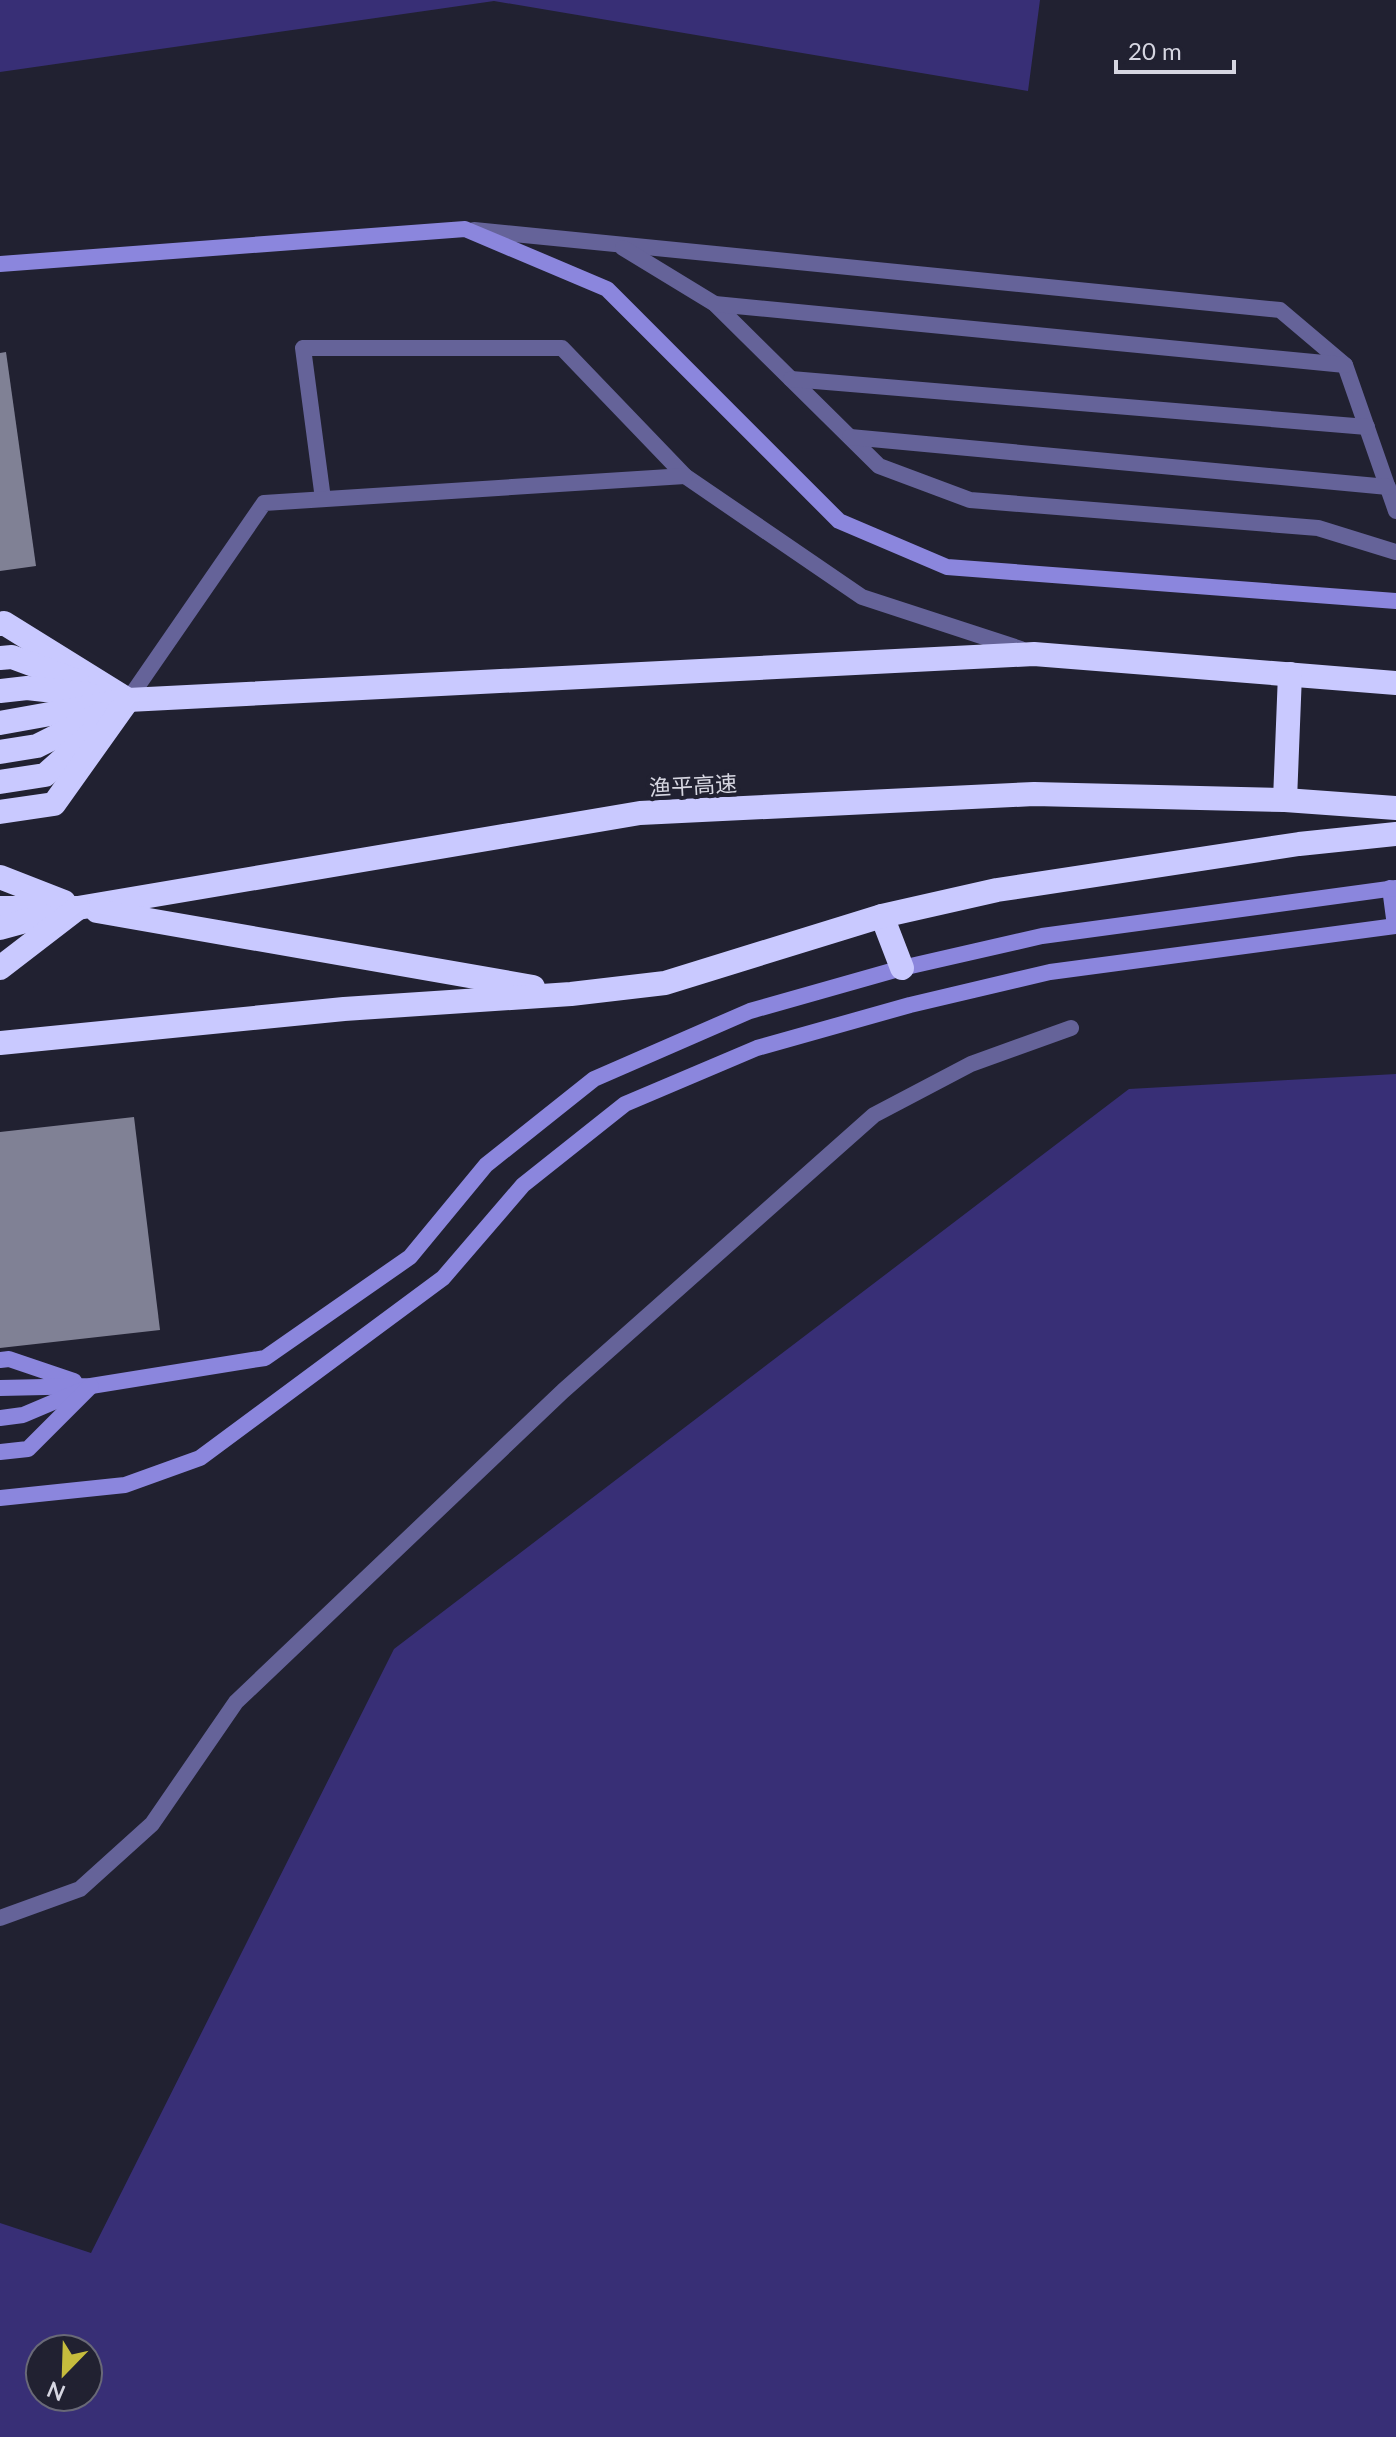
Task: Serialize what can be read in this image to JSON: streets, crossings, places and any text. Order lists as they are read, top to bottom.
{
  "streets": {
    "highway": ["渔平高速"]
  },
  "scale_bar": "20 m",
  "north": "bottom left"
}
